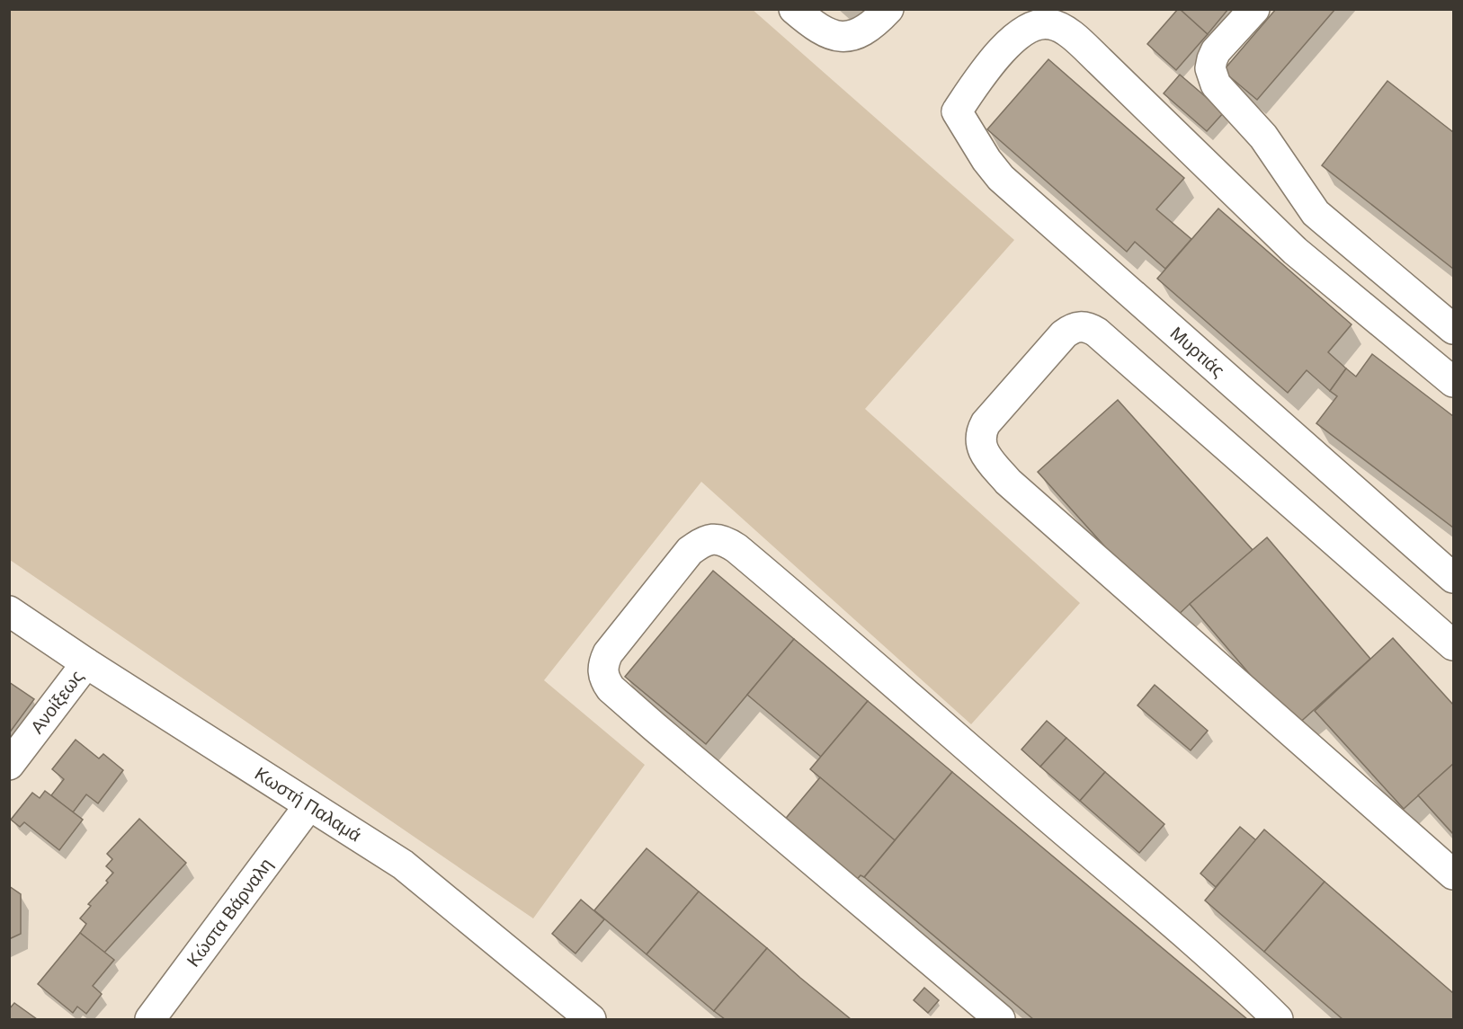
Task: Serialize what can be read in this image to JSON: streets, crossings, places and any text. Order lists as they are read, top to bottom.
{
  "streets": {
    "street": [
      "Μυρτιάς",
      "Ανοίξεως",
      "Κωστή Παλαμά",
      "Κώστα Βάρναλη"
    ]
  },
  "crossings": [
    ["Ανοίξεως", "Κωστή Παλαμά"],
    ["Κωστή Παλαμά", "Κώστα Βάρναλη"]
  ]
}
